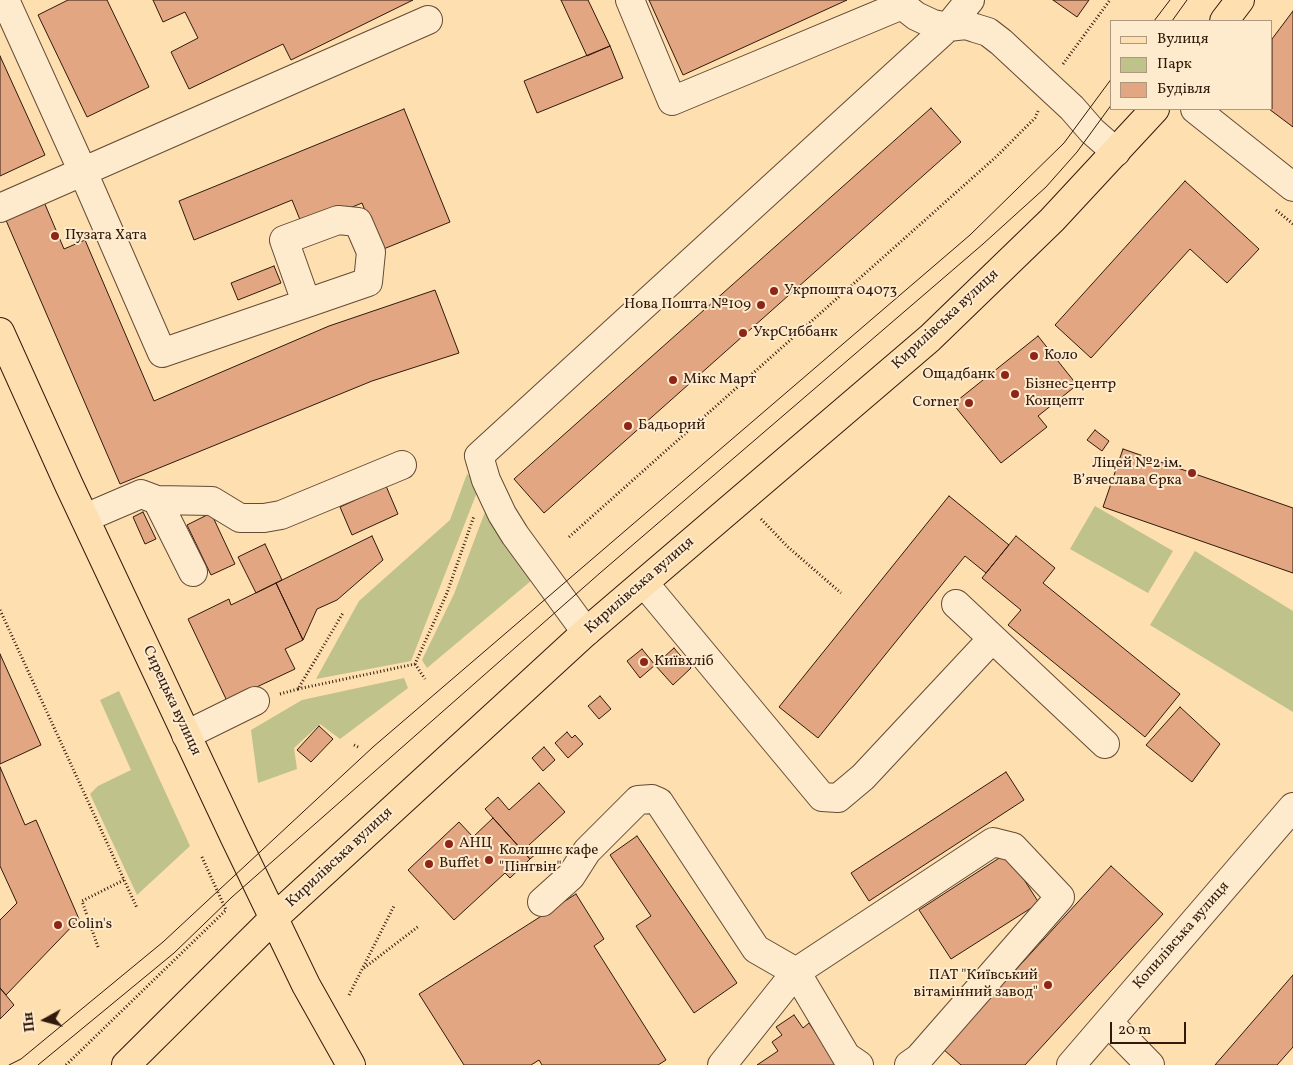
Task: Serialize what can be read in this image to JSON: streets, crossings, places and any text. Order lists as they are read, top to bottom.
{
  "streets": {
    "main road": ["Кирилівська вулиця", "Сирецька вулиця"],
    "street": ["Копилівська вулиця"]
  },
  "crossings": [
    ["Кирилівська вулиця", "Сирецька вулиця"]
  ],
  "places": [
    "Пузата Хата",
    "Укрпошта 04073",
    "Нова Пошта №109",
    "УкрСиббанк",
    "Коло",
    "Ощадбанк",
    "Мікс Март",
    "Бізнес-центр Концепт",
    "Corner",
    "Бадьорий",
    "Ліцей №2 ім. В’ячеслава Єрка",
    "Київхліб",
    "АНЦ",
    "Колишнє кафе \"Пінгвін\"",
    "Buffet",
    "Colin's",
    "ПАТ \"Київський вітамінний завод\""
  ],
  "legend": ["Вулиця", "Парк", "Будівля"],
  "scale_bar": "20 m",
  "north": "left"
}
